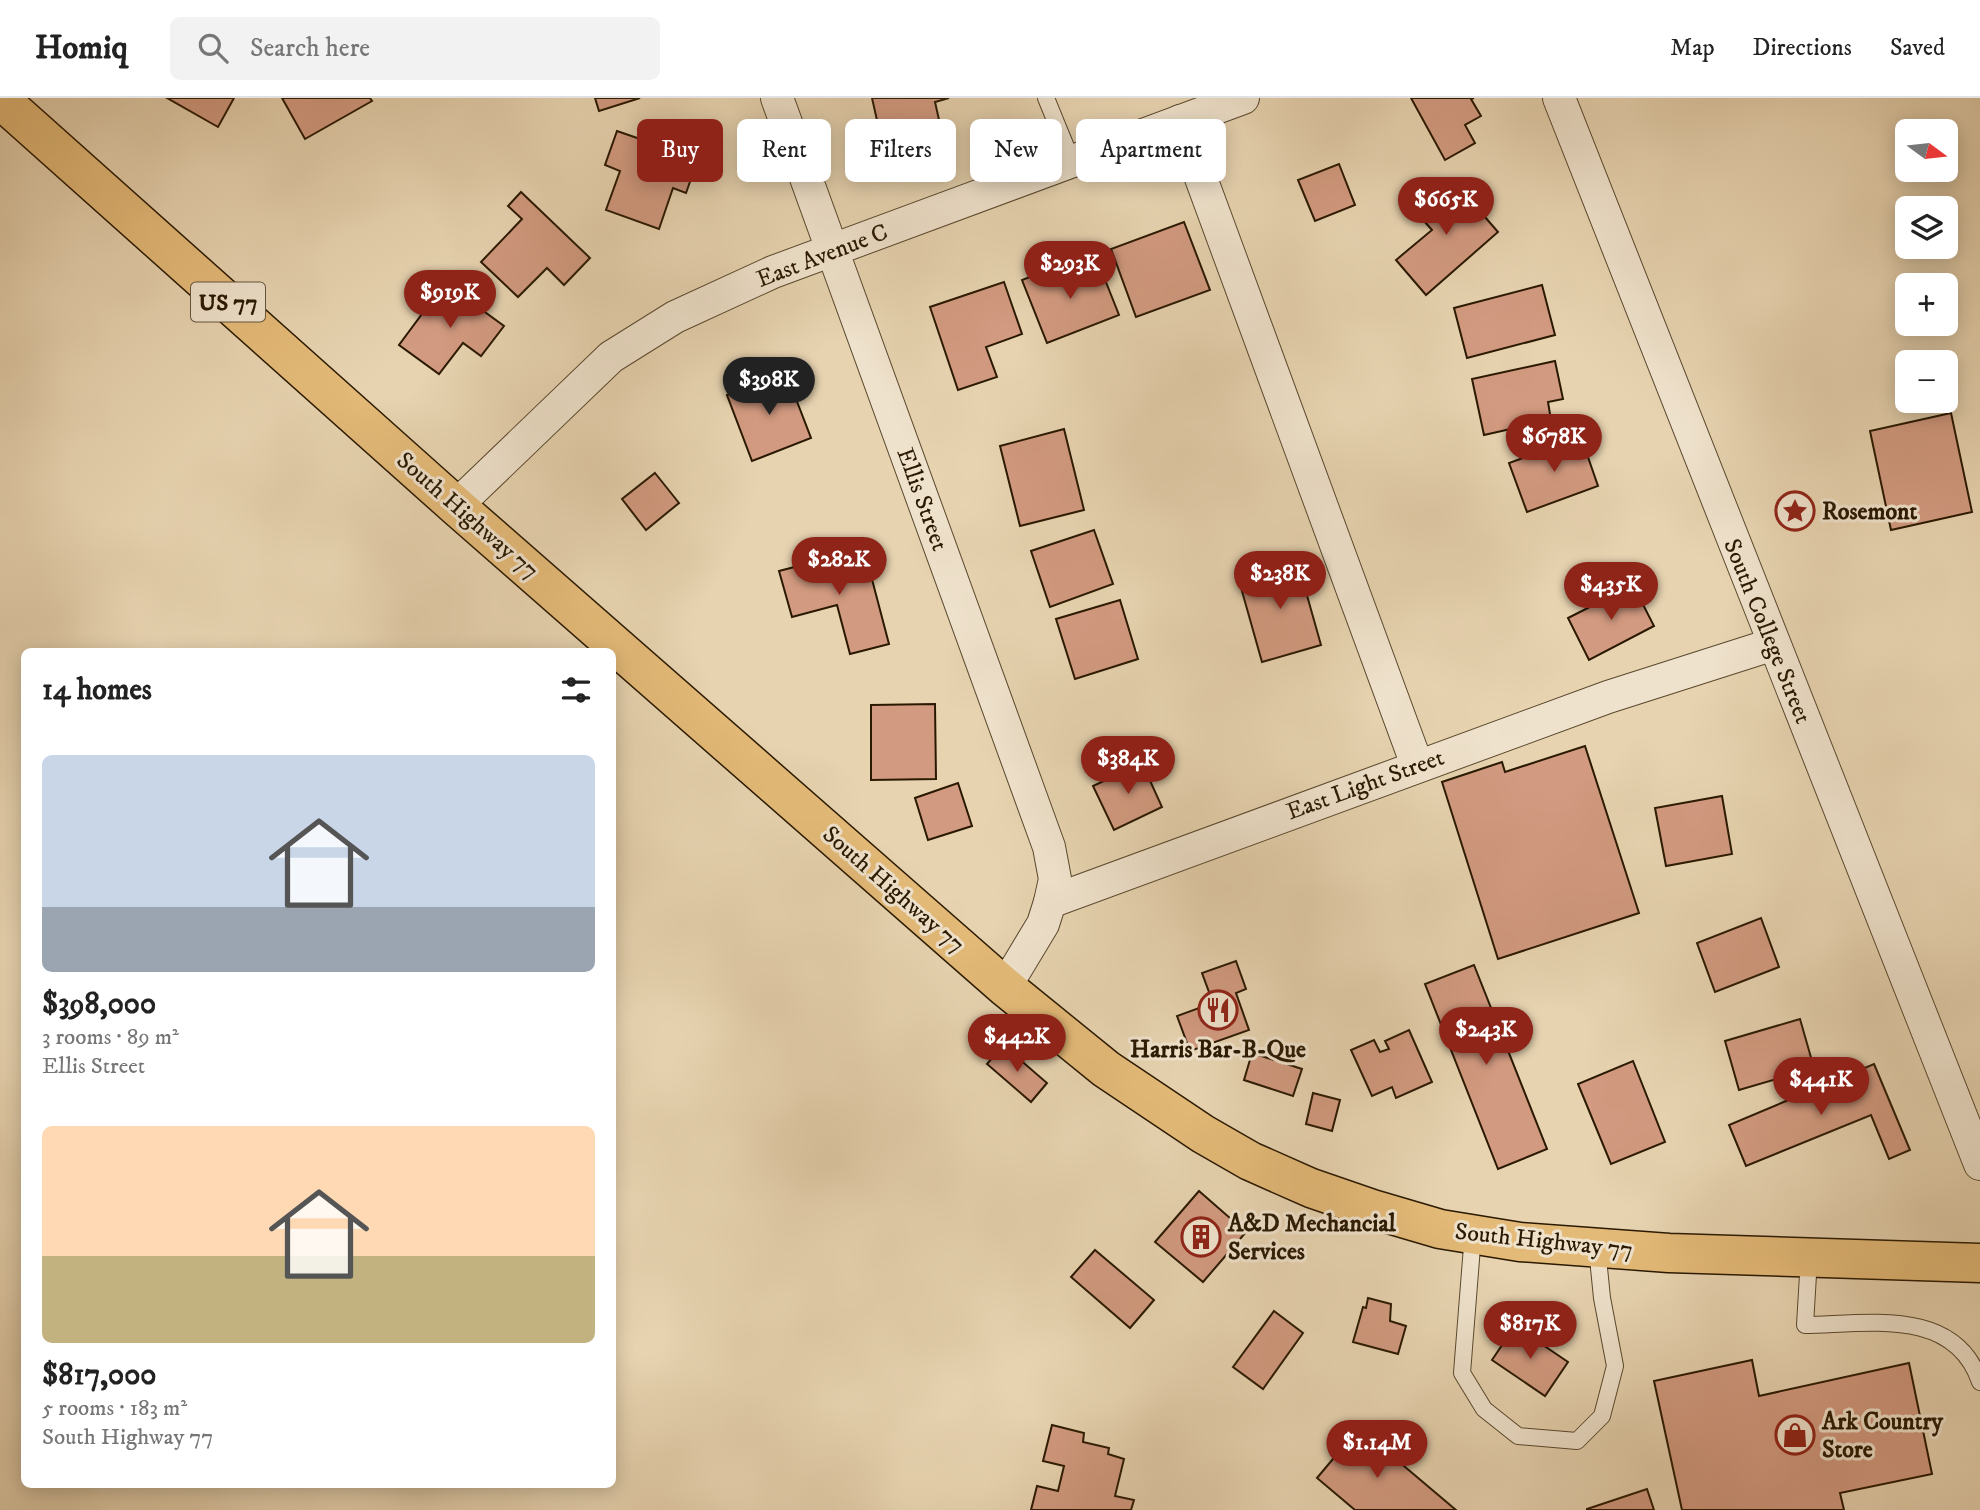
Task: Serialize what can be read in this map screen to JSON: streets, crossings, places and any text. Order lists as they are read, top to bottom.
{
  "streets": {
    "main road": ["US 77", "South Highway 77"],
    "street": [
      "East Avenue C",
      "Ellis Street",
      "South College Street",
      "East Light Street"
    ]
  },
  "crossings": [
    ["East Avenue C", "Ellis Street"],
    ["East Avenue C", "South Highway 77"],
    ["Ellis Street", "East Light Street"],
    ["South College Street", "East Light Street"]
  ],
  "places": {
    "place": ["Rosemont"],
    "restaurant": ["Harris Bar-B-Que"],
    "building": ["A&D Mechancial Services"],
    "shop": ["Ark Country Store"]
  },
  "north": "right",
  "page": {
    "header": "Homiq",
    "search": "Search here",
    "nav": ["Map", "Directions", "Saved"],
    "map_buttons": ["+", "−"],
    "chip": [
      "Buy",
      "Rent",
      "Filters",
      "New",
      "Apartment"
    ],
    "price": [
      "$665K",
      "$293K",
      "$919K",
      "$398K",
      "$678K",
      "$282K",
      "$238K",
      "$435K",
      "$384K",
      "$243K",
      "$442K",
      "$441K",
      "$817K",
      "$1.14M"
    ],
    "heading": "14 homes",
    "list": [
      {
        "name": "$398,000",
        "note": "3 rooms · 89 m² · Ellis Street"
      },
      {
        "name": "$817,000",
        "note": "5 rooms · 183 m² · South Highway 77"
      }
    ]
  }
}
